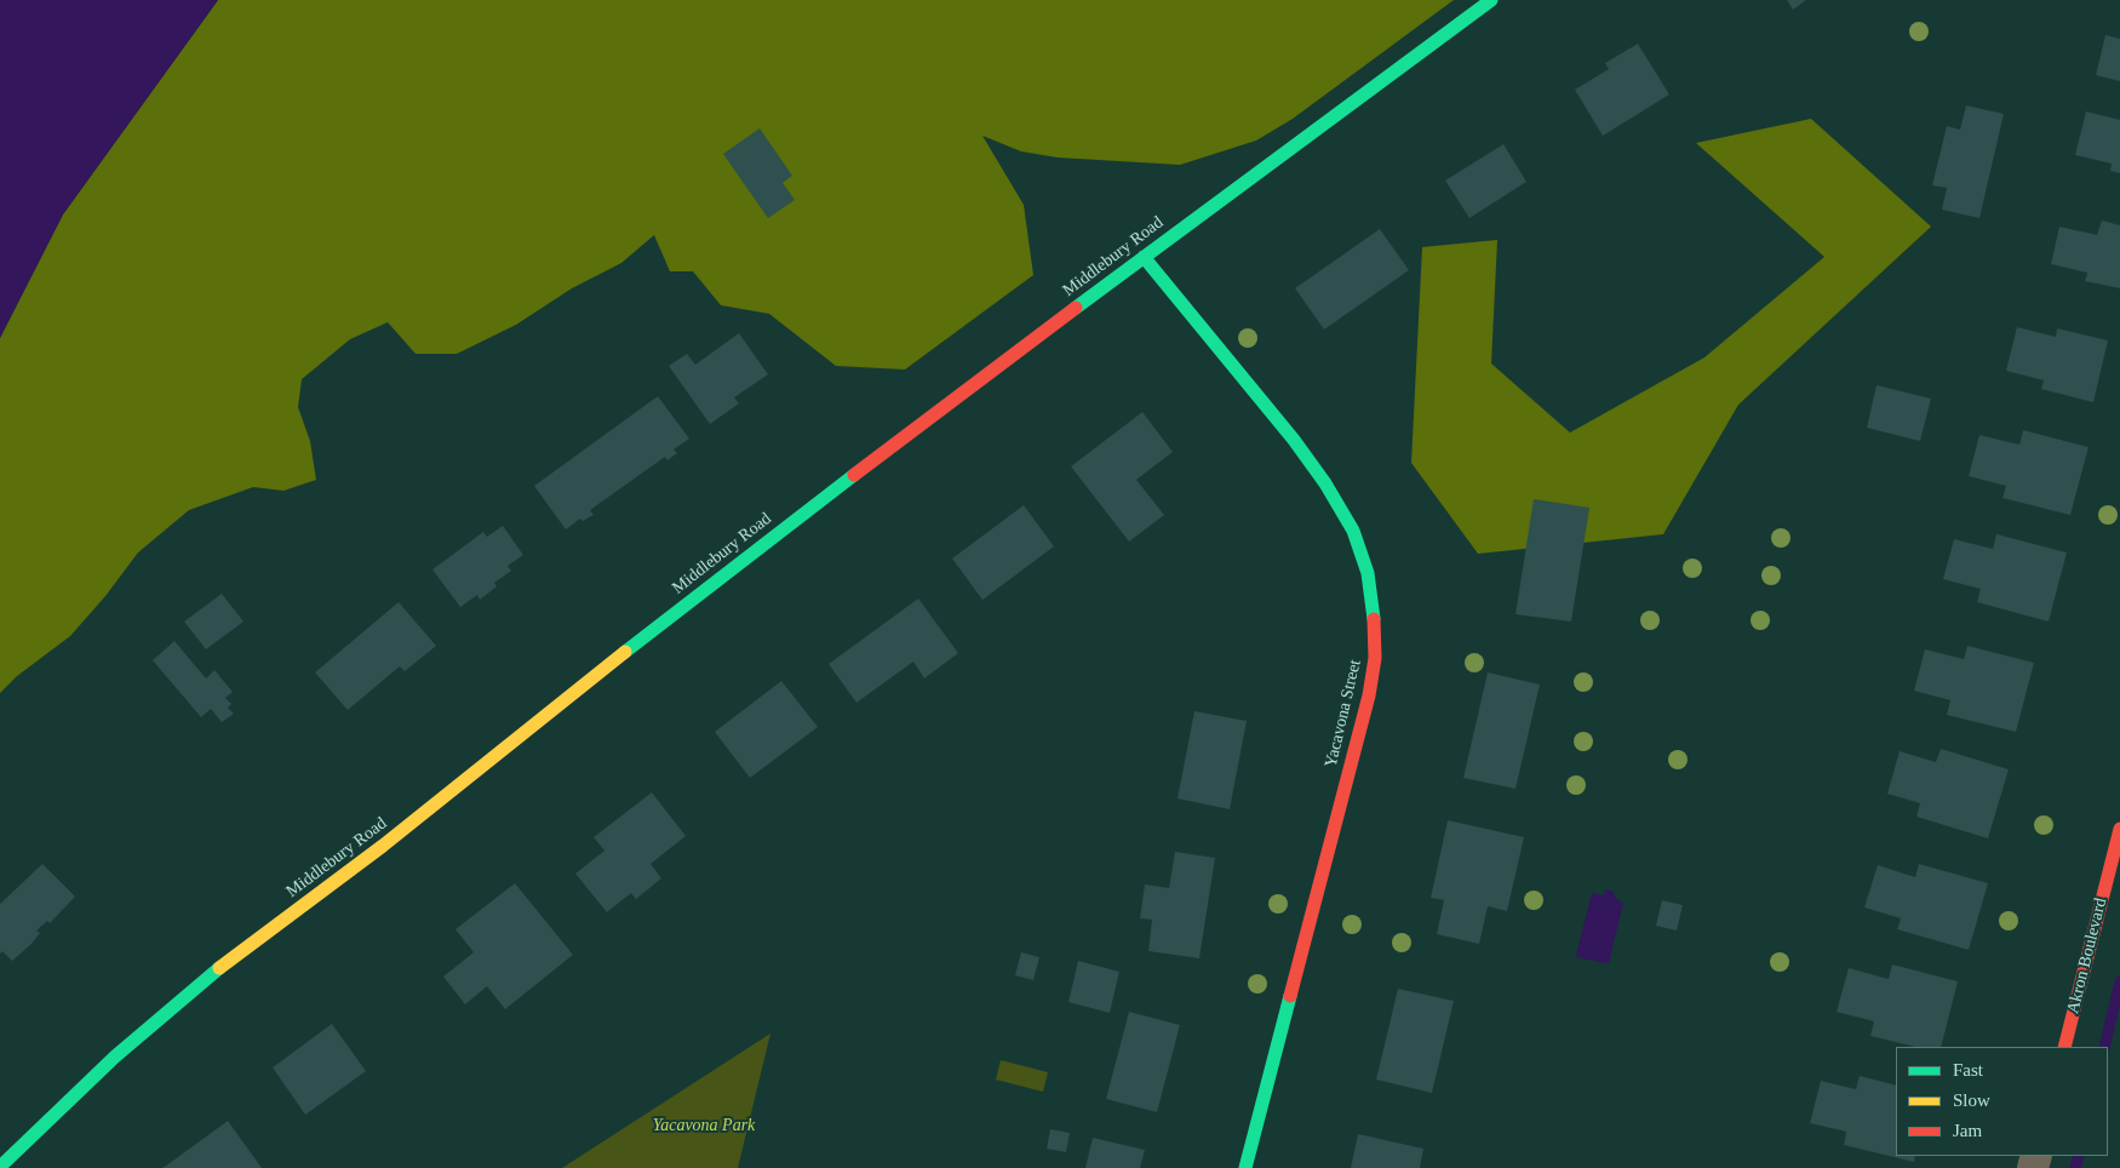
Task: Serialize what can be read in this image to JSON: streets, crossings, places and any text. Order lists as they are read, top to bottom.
{
  "streets": {
    "street": ["Middlebury Road", "Yacavona Street", "Akron Boulevard"]
  },
  "crossings": [
    ["Middlebury Road", "Yacavona Street"]
  ],
  "parks": ["Yacavona Park"],
  "legend": ["Fast", "Slow", "Jam"]
}
